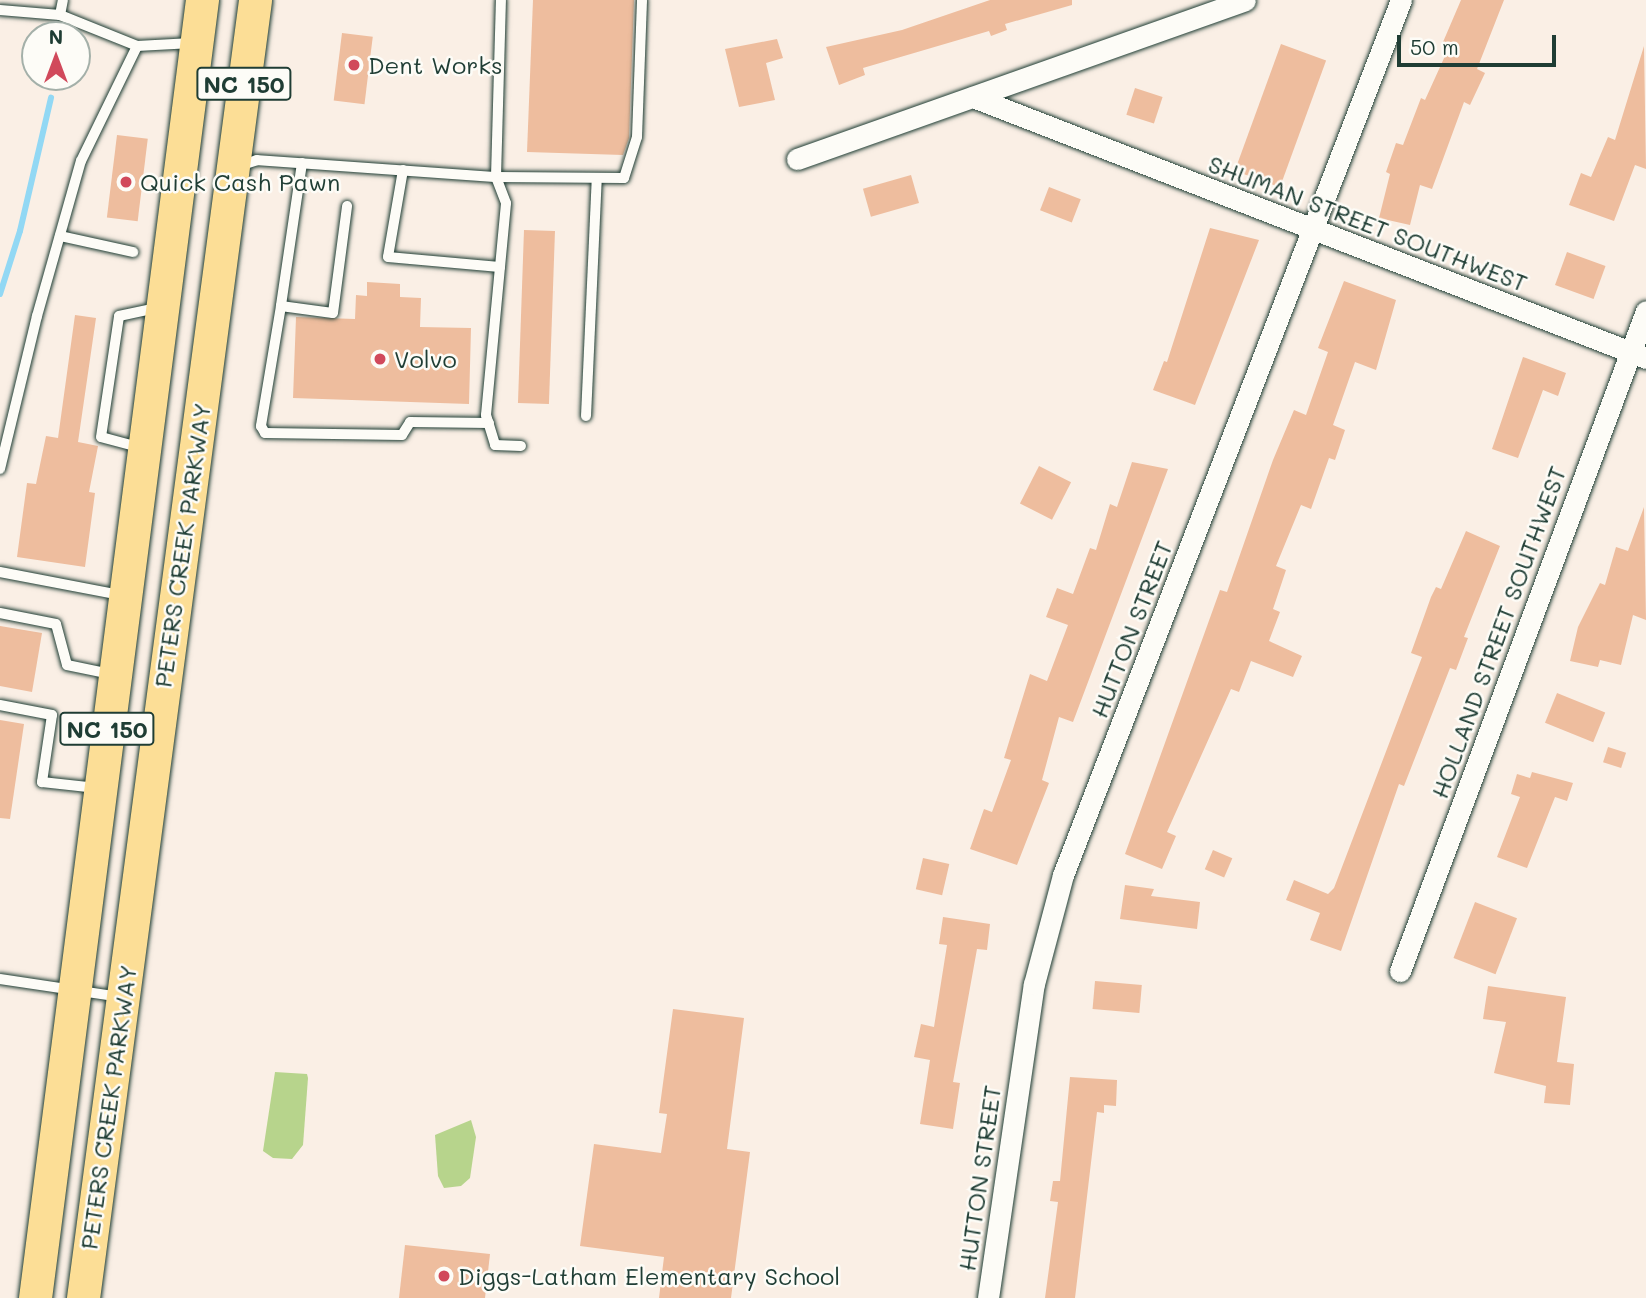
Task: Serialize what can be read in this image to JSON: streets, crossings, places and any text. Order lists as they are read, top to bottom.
{
  "streets": {
    "main road": ["NC 150", "PETERS CREEK PARKWAY"],
    "street": ["SHUMAN STREET SOUTHWEST", "HUTTON STREET", "HOLLAND STREET SOUTHWEST"]
  },
  "crossings": [
    ["SHUMAN STREET SOUTHWEST", "HUTTON STREET"],
    ["SHUMAN STREET SOUTHWEST", "HOLLAND STREET SOUTHWEST"]
  ],
  "places": [
    "Dent Works",
    "Quick Cash Pawn",
    "Volvo",
    "Diggs-Latham Elementary School"
  ],
  "scale_bar": "50 m",
  "north": "top"
}
